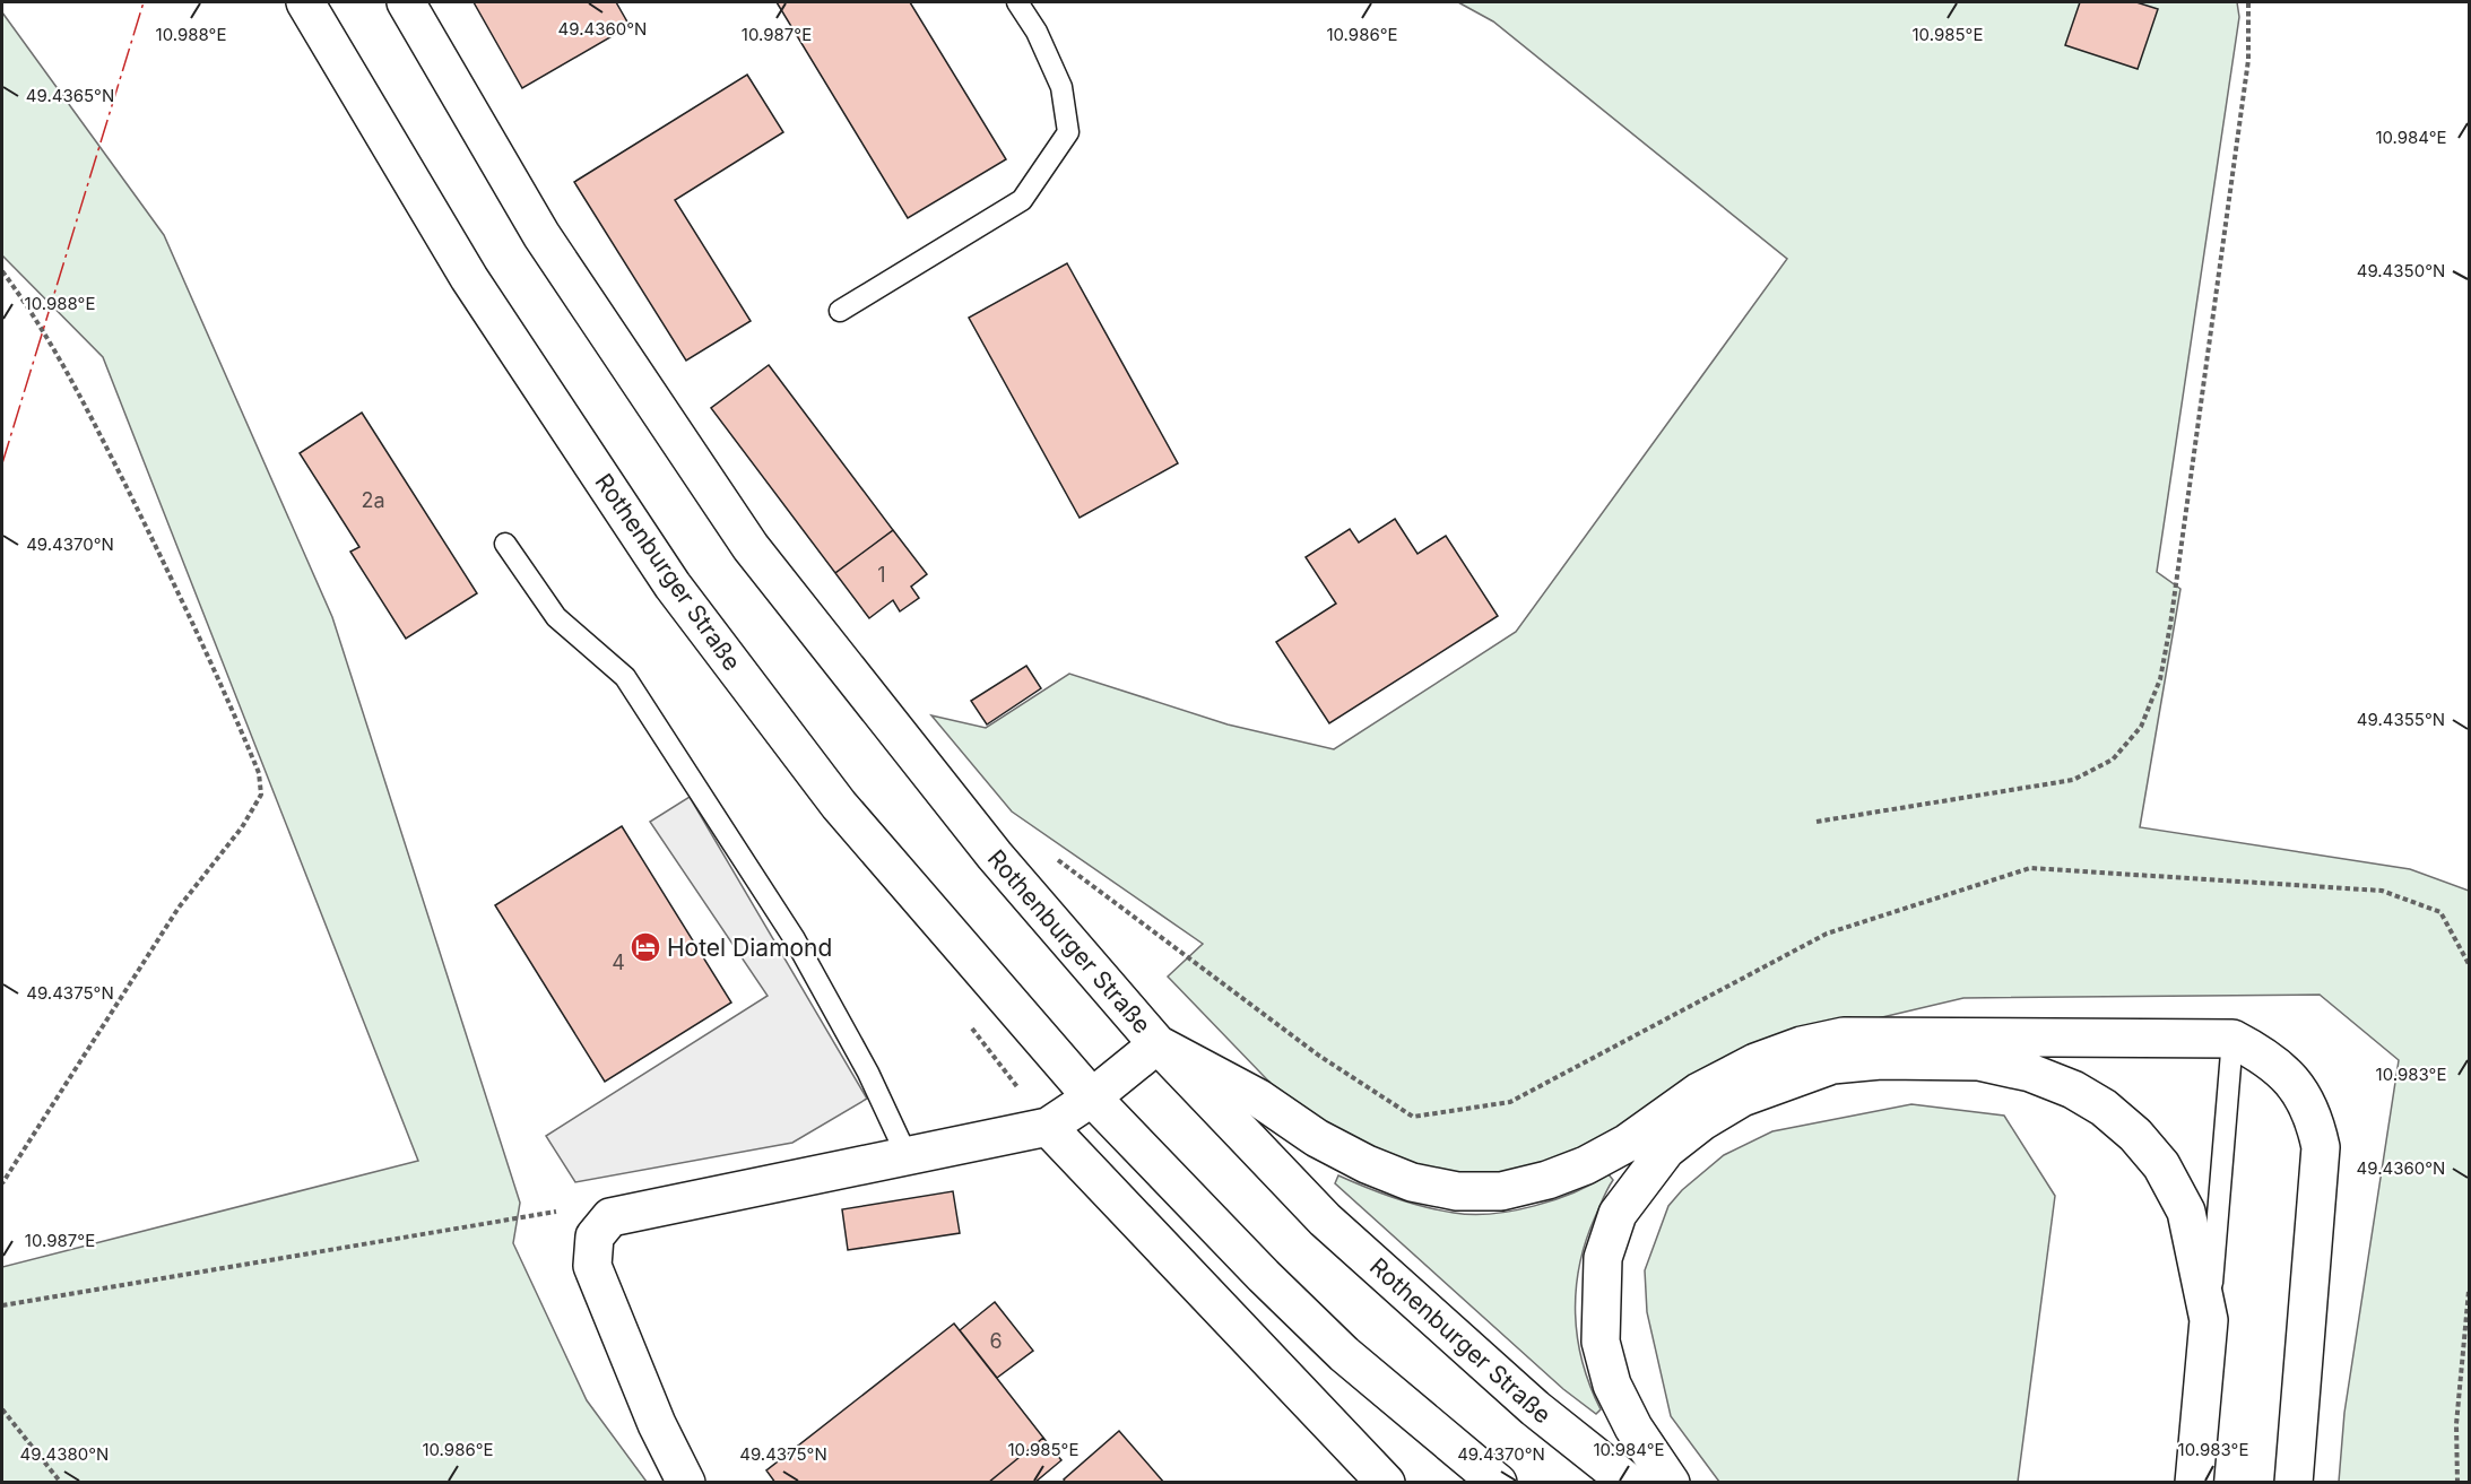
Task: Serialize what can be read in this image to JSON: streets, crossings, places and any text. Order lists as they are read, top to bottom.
{
  "streets": {
    "main road": ["Rothenburger Straße"]
  },
  "places": {
    "hotel": ["Hotel Diamond"]
  },
  "house_numbers": [
    "2a",
    "1",
    "4",
    "6"
  ],
  "coordinates": [
    "49.4360°N",
    "10.988°E",
    "10.987°E",
    "10.986°E",
    "10.985°E",
    "49.4365°N",
    "10.984°E",
    "49.4350°N",
    "49.4370°N",
    "49.4355°N",
    "49.4375°N",
    "10.983°E",
    "49.4380°N"
  ]
}
